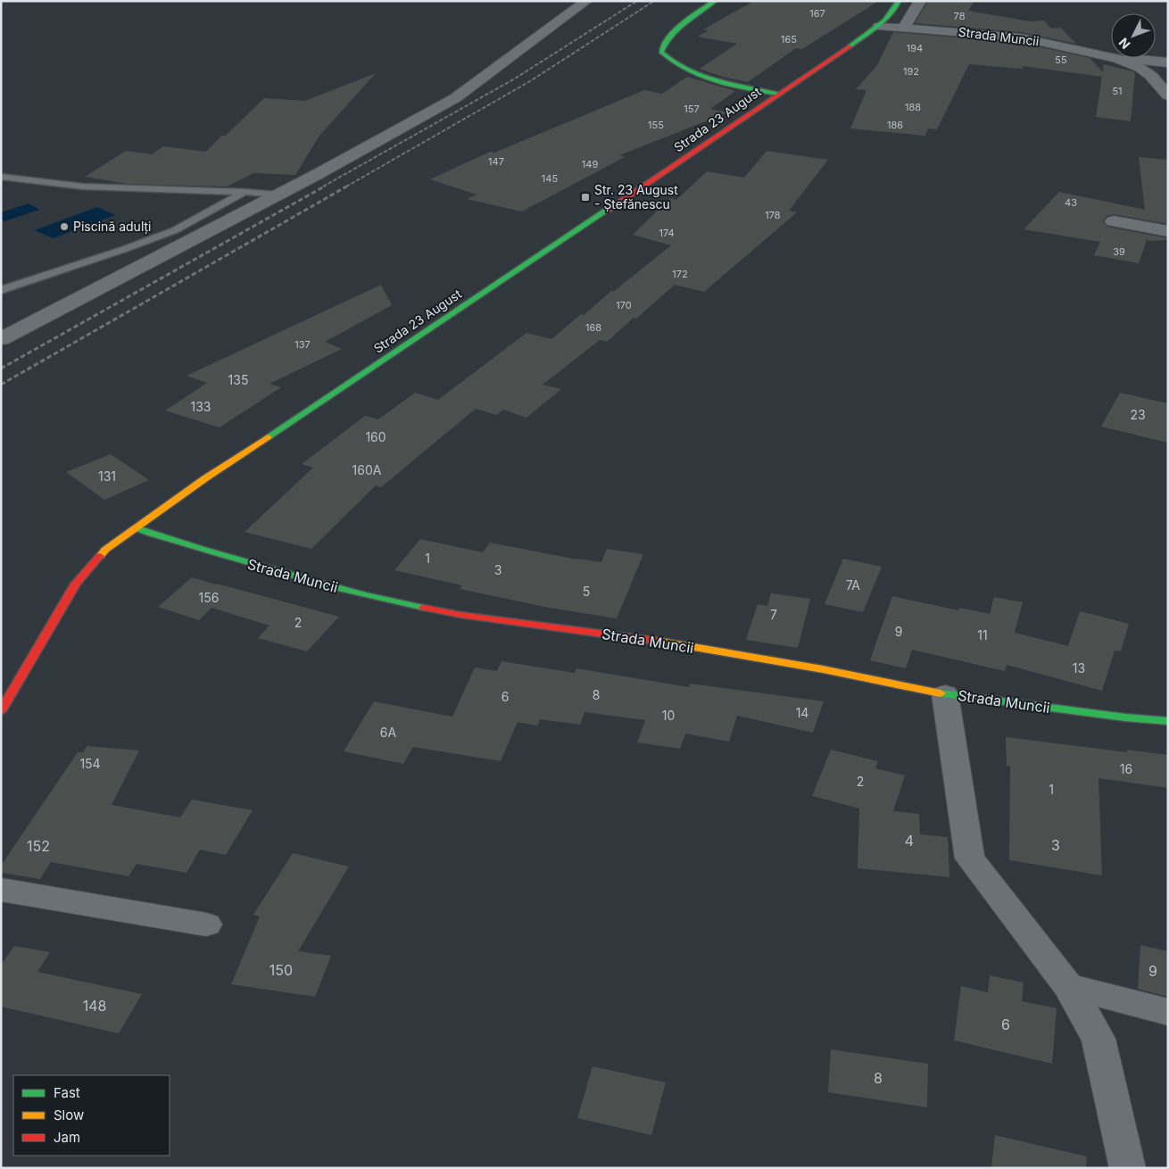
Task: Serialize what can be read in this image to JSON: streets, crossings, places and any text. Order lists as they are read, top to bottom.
{
  "streets": {
    "main road": ["Strada Muncii", "Strada 23 August"]
  },
  "crossings": [
    ["Strada Muncii", "Strada 23 August"]
  ],
  "places": {
    "transit": ["Str. 23 August - Ștefănescu"],
    "other": ["Piscină adulți"]
  },
  "house_numbers": [
    "167",
    "78",
    "165",
    "194",
    "55",
    "192",
    "51",
    "188",
    "157",
    "155",
    "186",
    "147",
    "149",
    "145",
    "43",
    "178",
    "174",
    "39",
    "172",
    "170",
    "168",
    "137",
    "135",
    "133",
    "23",
    "160",
    "160A",
    "131",
    "1",
    "3",
    "7A",
    "5",
    "156",
    "7",
    "2",
    "9",
    "11",
    "13",
    "8",
    "6",
    "14",
    "10",
    "6A",
    "154",
    "16",
    "2",
    "1",
    "4",
    "3",
    "152",
    "150",
    "9",
    "148",
    "6",
    "8"
  ],
  "legend": ["Fast", "Slow", "Jam"],
  "north": "bottom left"
}
